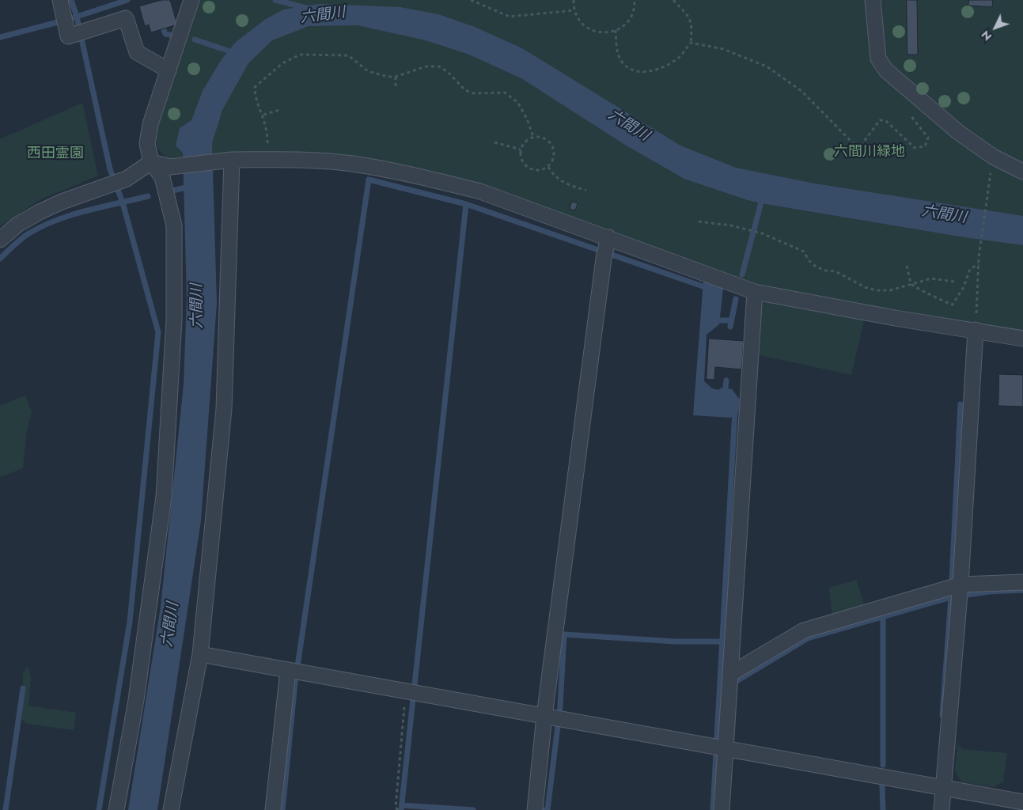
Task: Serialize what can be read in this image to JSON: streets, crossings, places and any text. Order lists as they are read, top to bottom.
{
  "water": ["六間川"],
  "parks": ["六間川緑地", "西田霊園"],
  "north": "bottom left"
}
